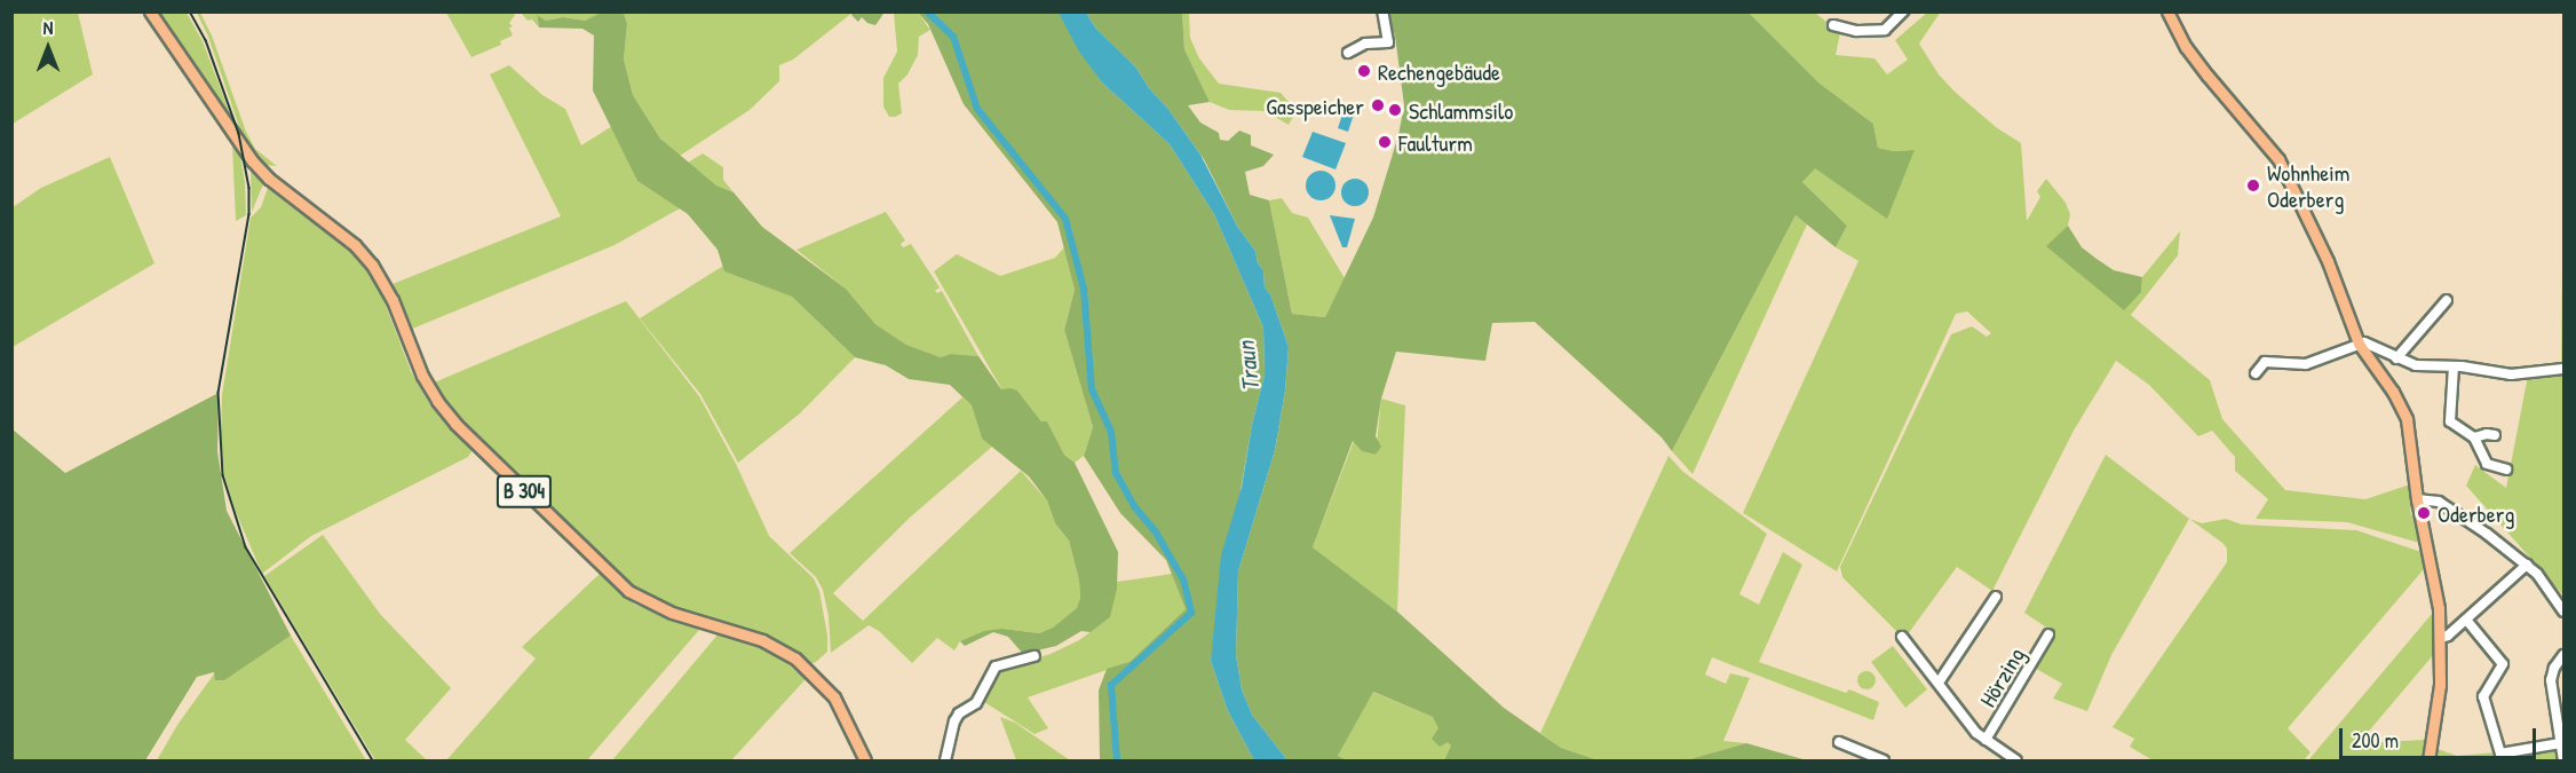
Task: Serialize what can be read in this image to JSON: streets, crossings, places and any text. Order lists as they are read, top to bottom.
{
  "streets": {
    "main road": ["B 304"],
    "street": ["Hörzing"]
  },
  "water": ["Traun"],
  "places": [
    "Rechengebäude",
    "Gasspeicher",
    "Schlammsilo",
    "Faulturm",
    "Wohnheim Oderberg",
    "Oderberg"
  ],
  "scale_bar": "200 m",
  "north": "top"
}
